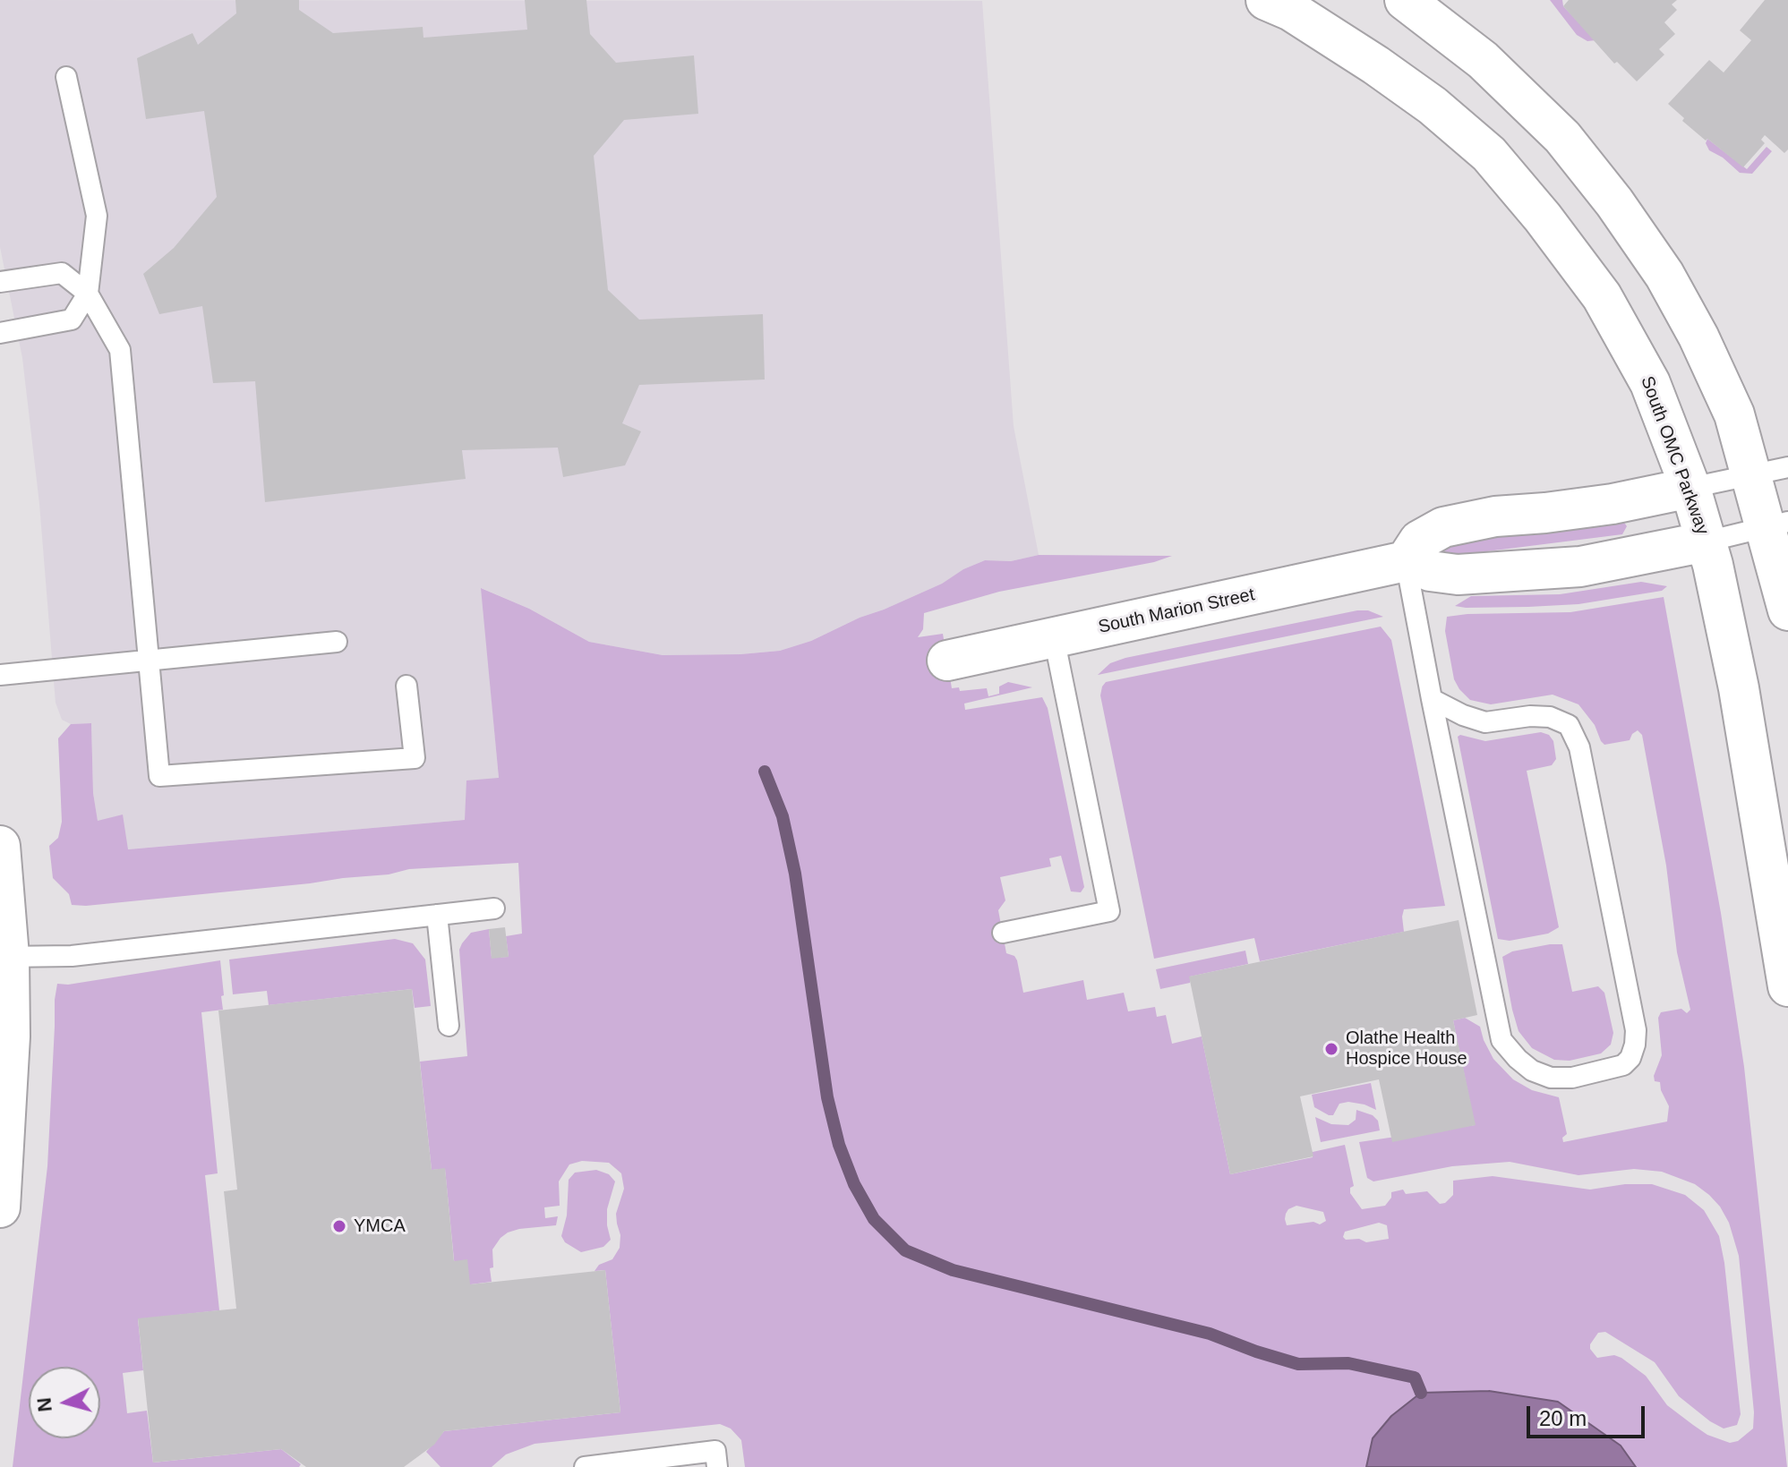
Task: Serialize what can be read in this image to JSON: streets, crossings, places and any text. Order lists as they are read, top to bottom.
{
  "streets": {
    "street": ["South OMC Parkway", "South Marion Street"]
  },
  "places": ["Olathe Health Hospice House", "YMCA"],
  "scale_bar": "20 m",
  "north": "left"
}
